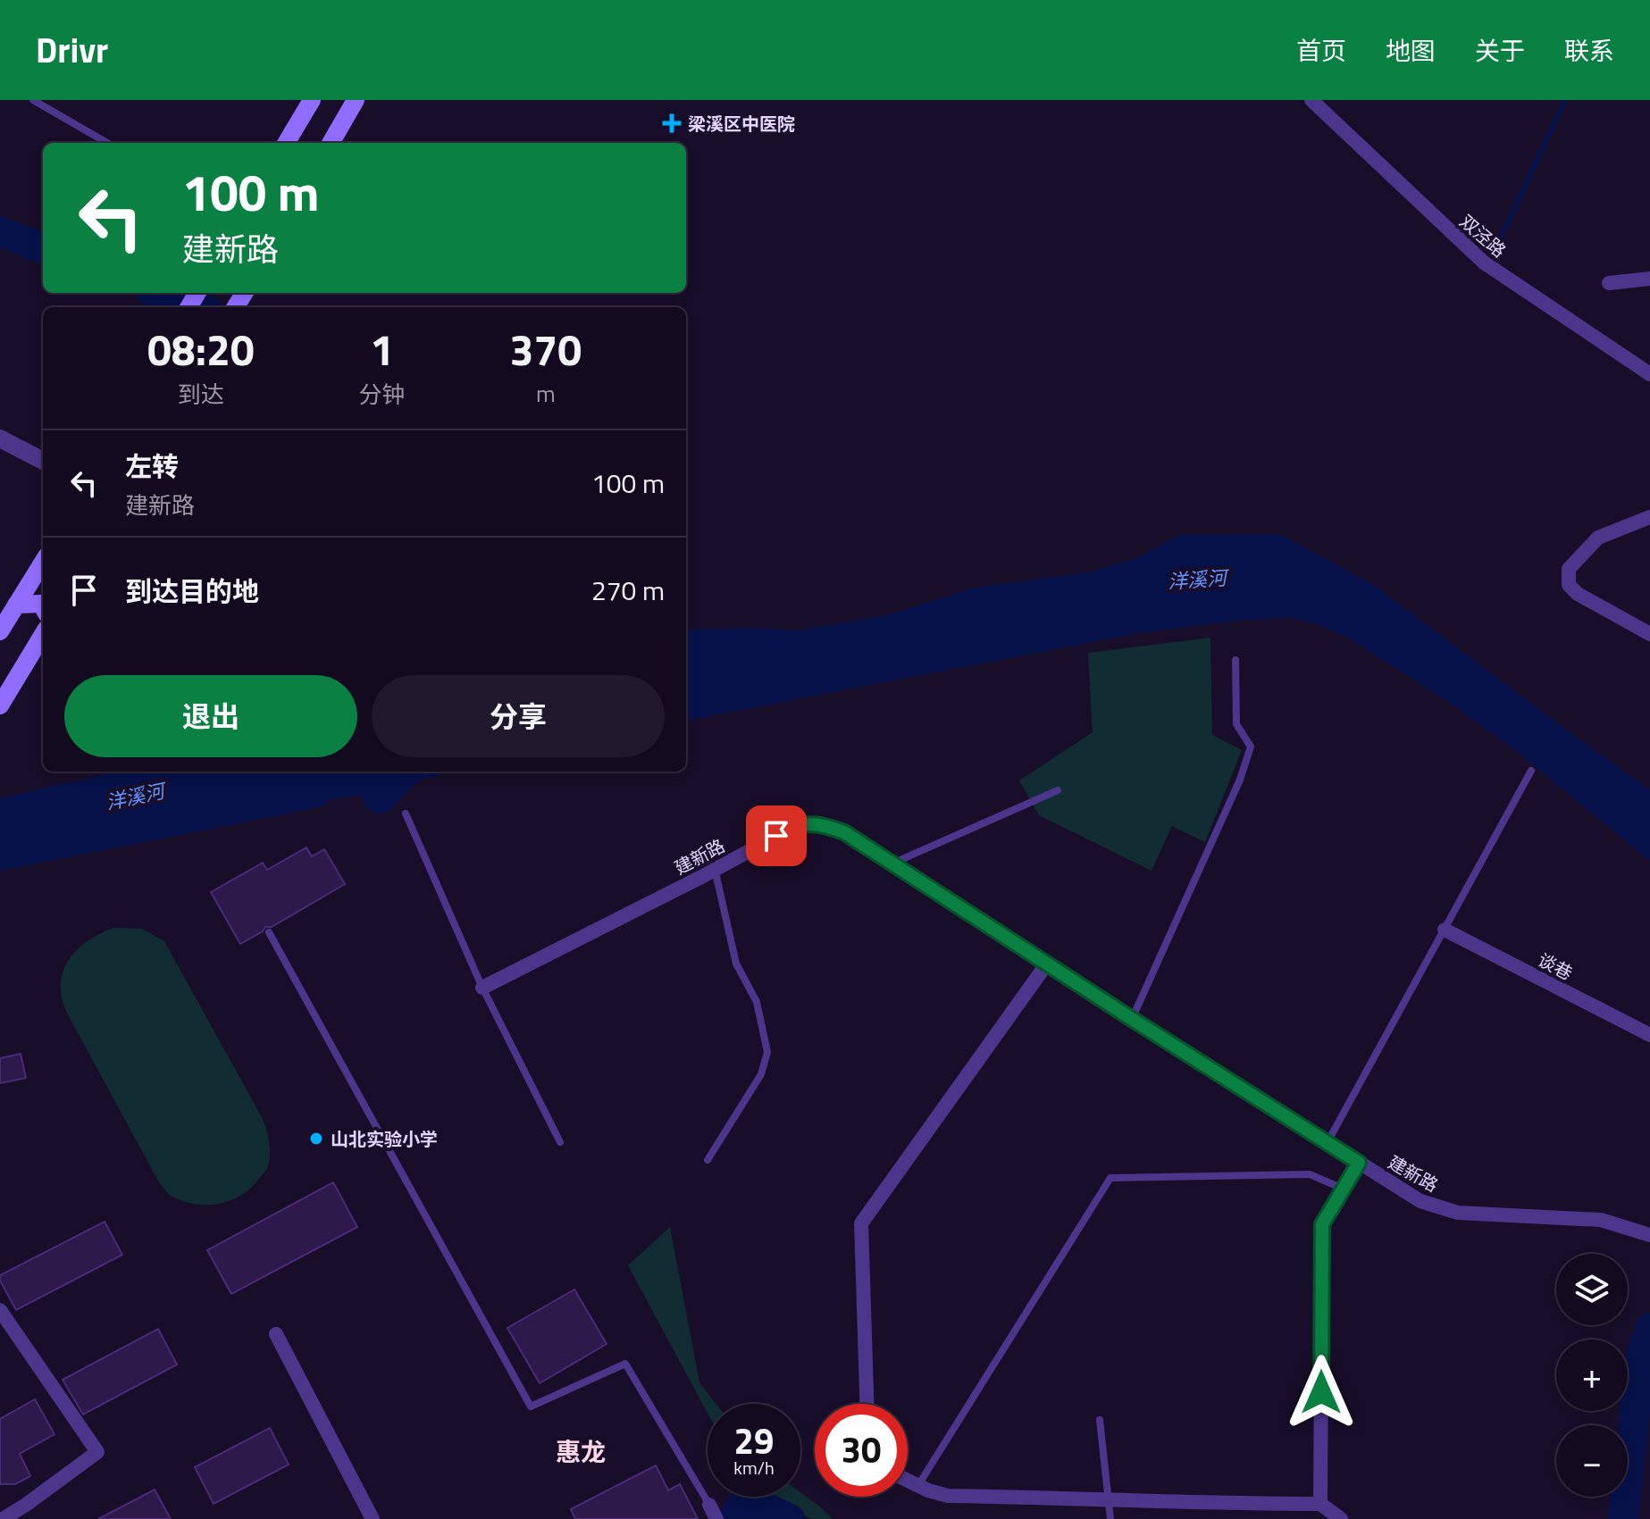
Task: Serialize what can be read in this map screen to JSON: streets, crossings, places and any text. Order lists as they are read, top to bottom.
{
  "streets": {
    "street": ["双泾路", "建新路", "谈巷"]
  },
  "districts": ["惠龙"],
  "water": ["洋溪河"],
  "places": {
    "health": ["梁溪区中医院"],
    "other": ["山北实验小学"]
  },
  "page": {
    "header": "Drivr",
    "nav": [
      "首页",
      "地图",
      "关于",
      "联系"
    ],
    "turn": ["100 m", "建新路"],
    "eta": [
      "08:20",
      "到达",
      "1",
      "分钟",
      "370",
      "m"
    ],
    "list": [
      {
        "name": "左转",
        "note": "建新路",
        "value": "100 m"
      },
      {
        "name": "到达目的地",
        "value": "270 m"
      }
    ],
    "buttons": ["退出", "分享"],
    "map_buttons": ["+", "−"],
    "speed": "29 km/h",
    "limit": "30"
  }
}
